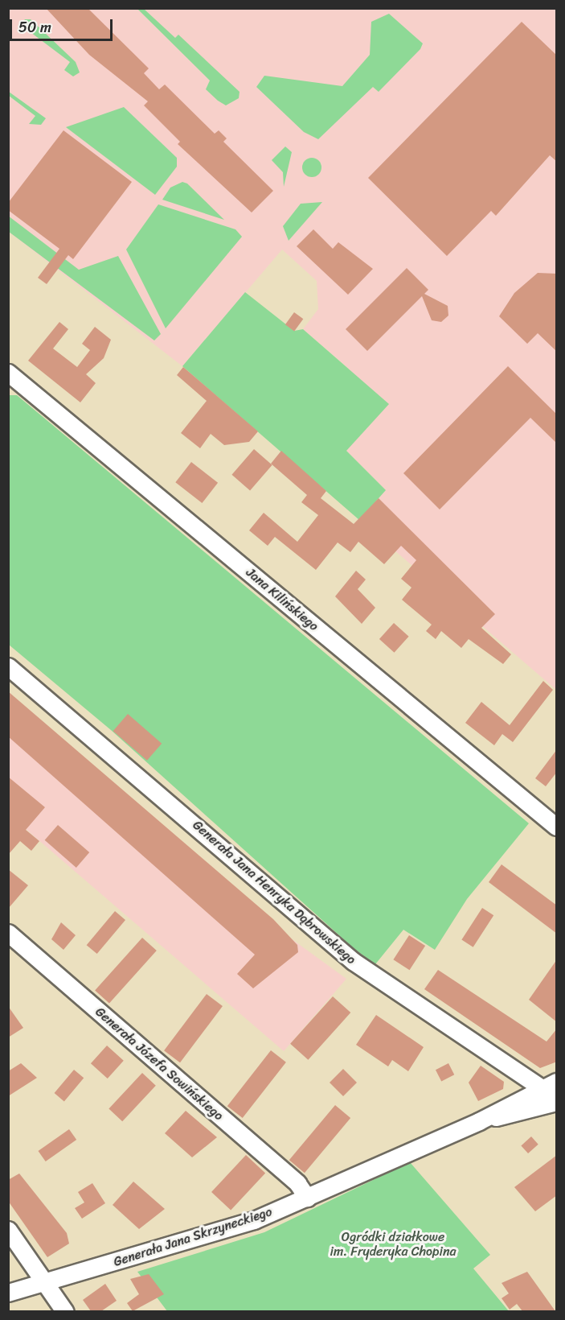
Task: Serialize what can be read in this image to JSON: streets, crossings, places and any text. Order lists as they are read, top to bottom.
{
  "streets": {
    "street": [
      "Jana Kilińskiego",
      "Generała Jana Henryka Dąbrowskiego",
      "Generała Józefa Sowińskiego",
      "Generała Jana Skrzyneckiego"
    ]
  },
  "crossings": [
    ["Generała Jana Henryka Dąbrowskiego", "Generała Jana Skrzyneckiego"],
    ["Generała Józefa Sowińskiego", "Generała Jana Skrzyneckiego"]
  ],
  "parks": ["Ogródki działkowe im. Fryderyka Chopina"],
  "scale_bar": "50 m"
}
